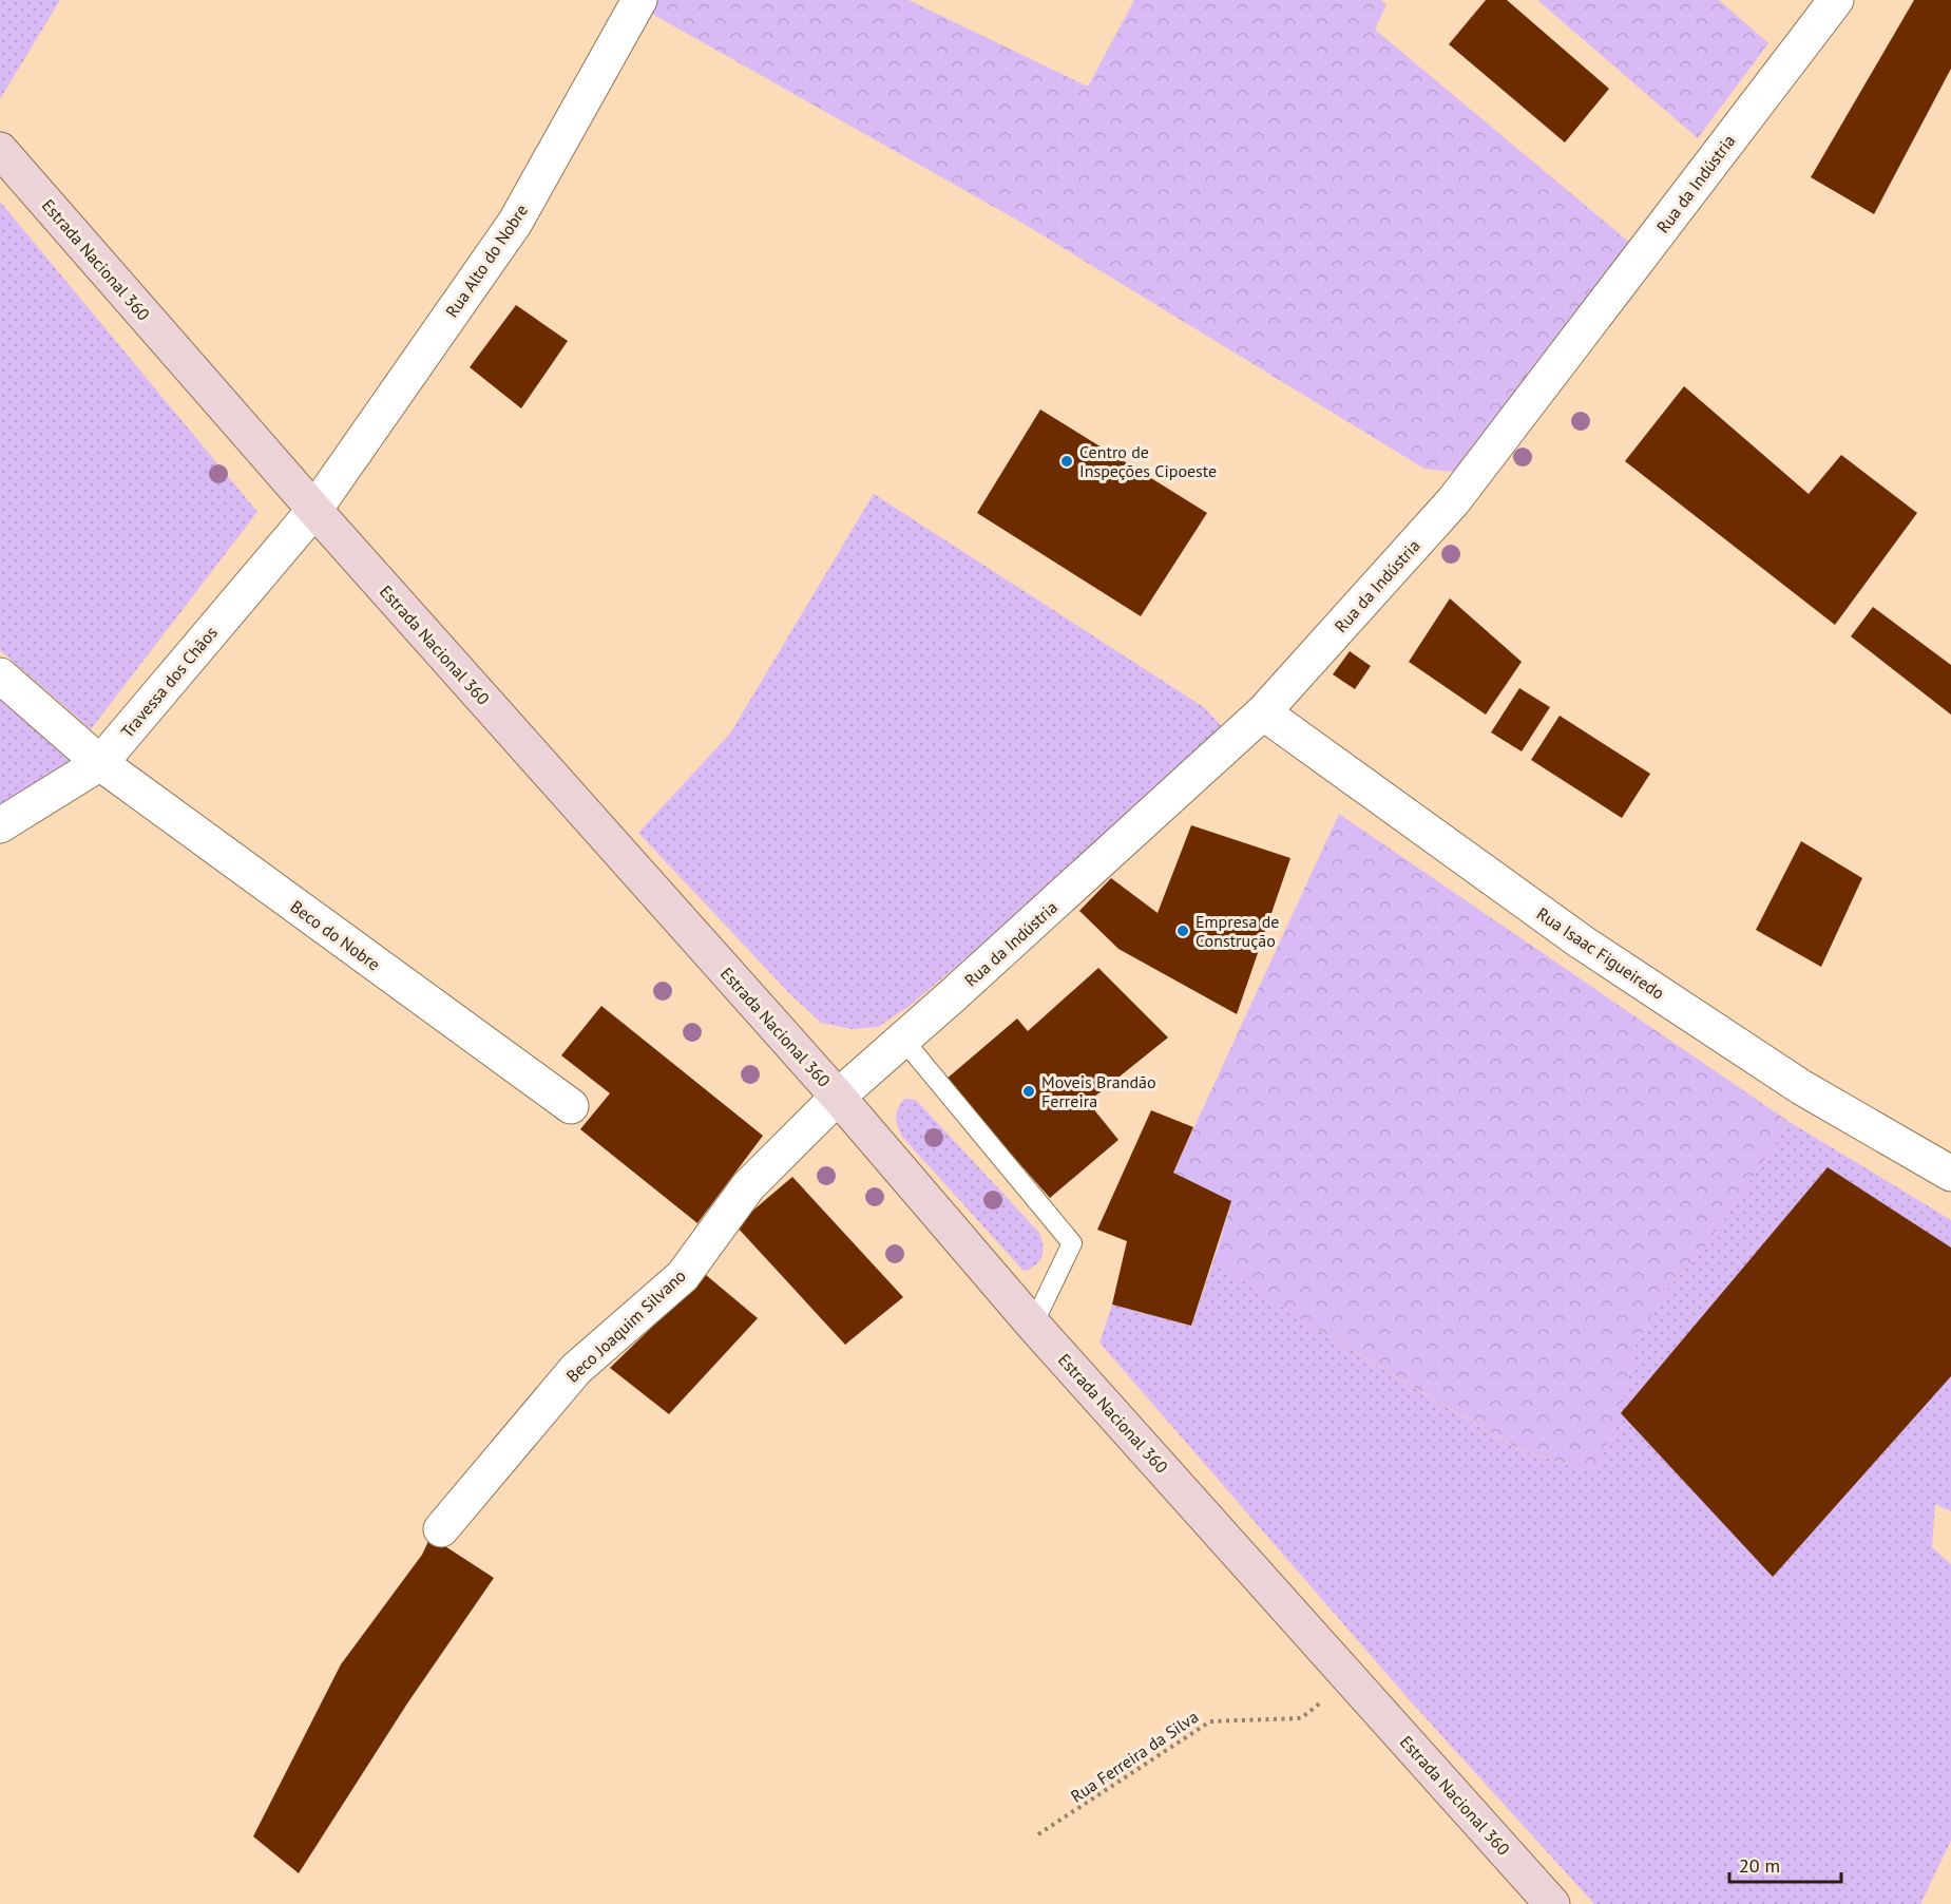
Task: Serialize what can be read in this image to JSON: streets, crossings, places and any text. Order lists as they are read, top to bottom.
{
  "streets": {
    "main road": ["Estrada Nacional 360"],
    "street": [
      "Rua da Indústria",
      "Rua Alto do Nobre",
      "Travessa dos Chãos",
      "Beco do Nobre",
      "Rua Isaac Figueiredo",
      "Beco Joaquim Silvano"
    ],
    "path": ["Rua Ferreira da Silva"]
  },
  "crossings": [
    ["Rua da Indústria", "Estrada Nacional 360"],
    ["Rua da Indústria", "Rua Isaac Figueiredo"],
    ["Rua da Indústria", "Beco Joaquim Silvano"],
    ["Estrada Nacional 360", "Rua Alto do Nobre"],
    ["Estrada Nacional 360", "Travessa dos Chãos"],
    ["Estrada Nacional 360", "Beco Joaquim Silvano"],
    ["Estrada Nacional 360", "Rua Ferreira da Silva"],
    ["Rua Alto do Nobre", "Travessa dos Chãos"],
    ["Travessa dos Chãos", "Beco do Nobre"]
  ],
  "places": ["Centro de Inspeções Cipoeste", "Empresa de Construção", "Moveis Brandão Ferreira"],
  "scale_bar": "20 m"
}
